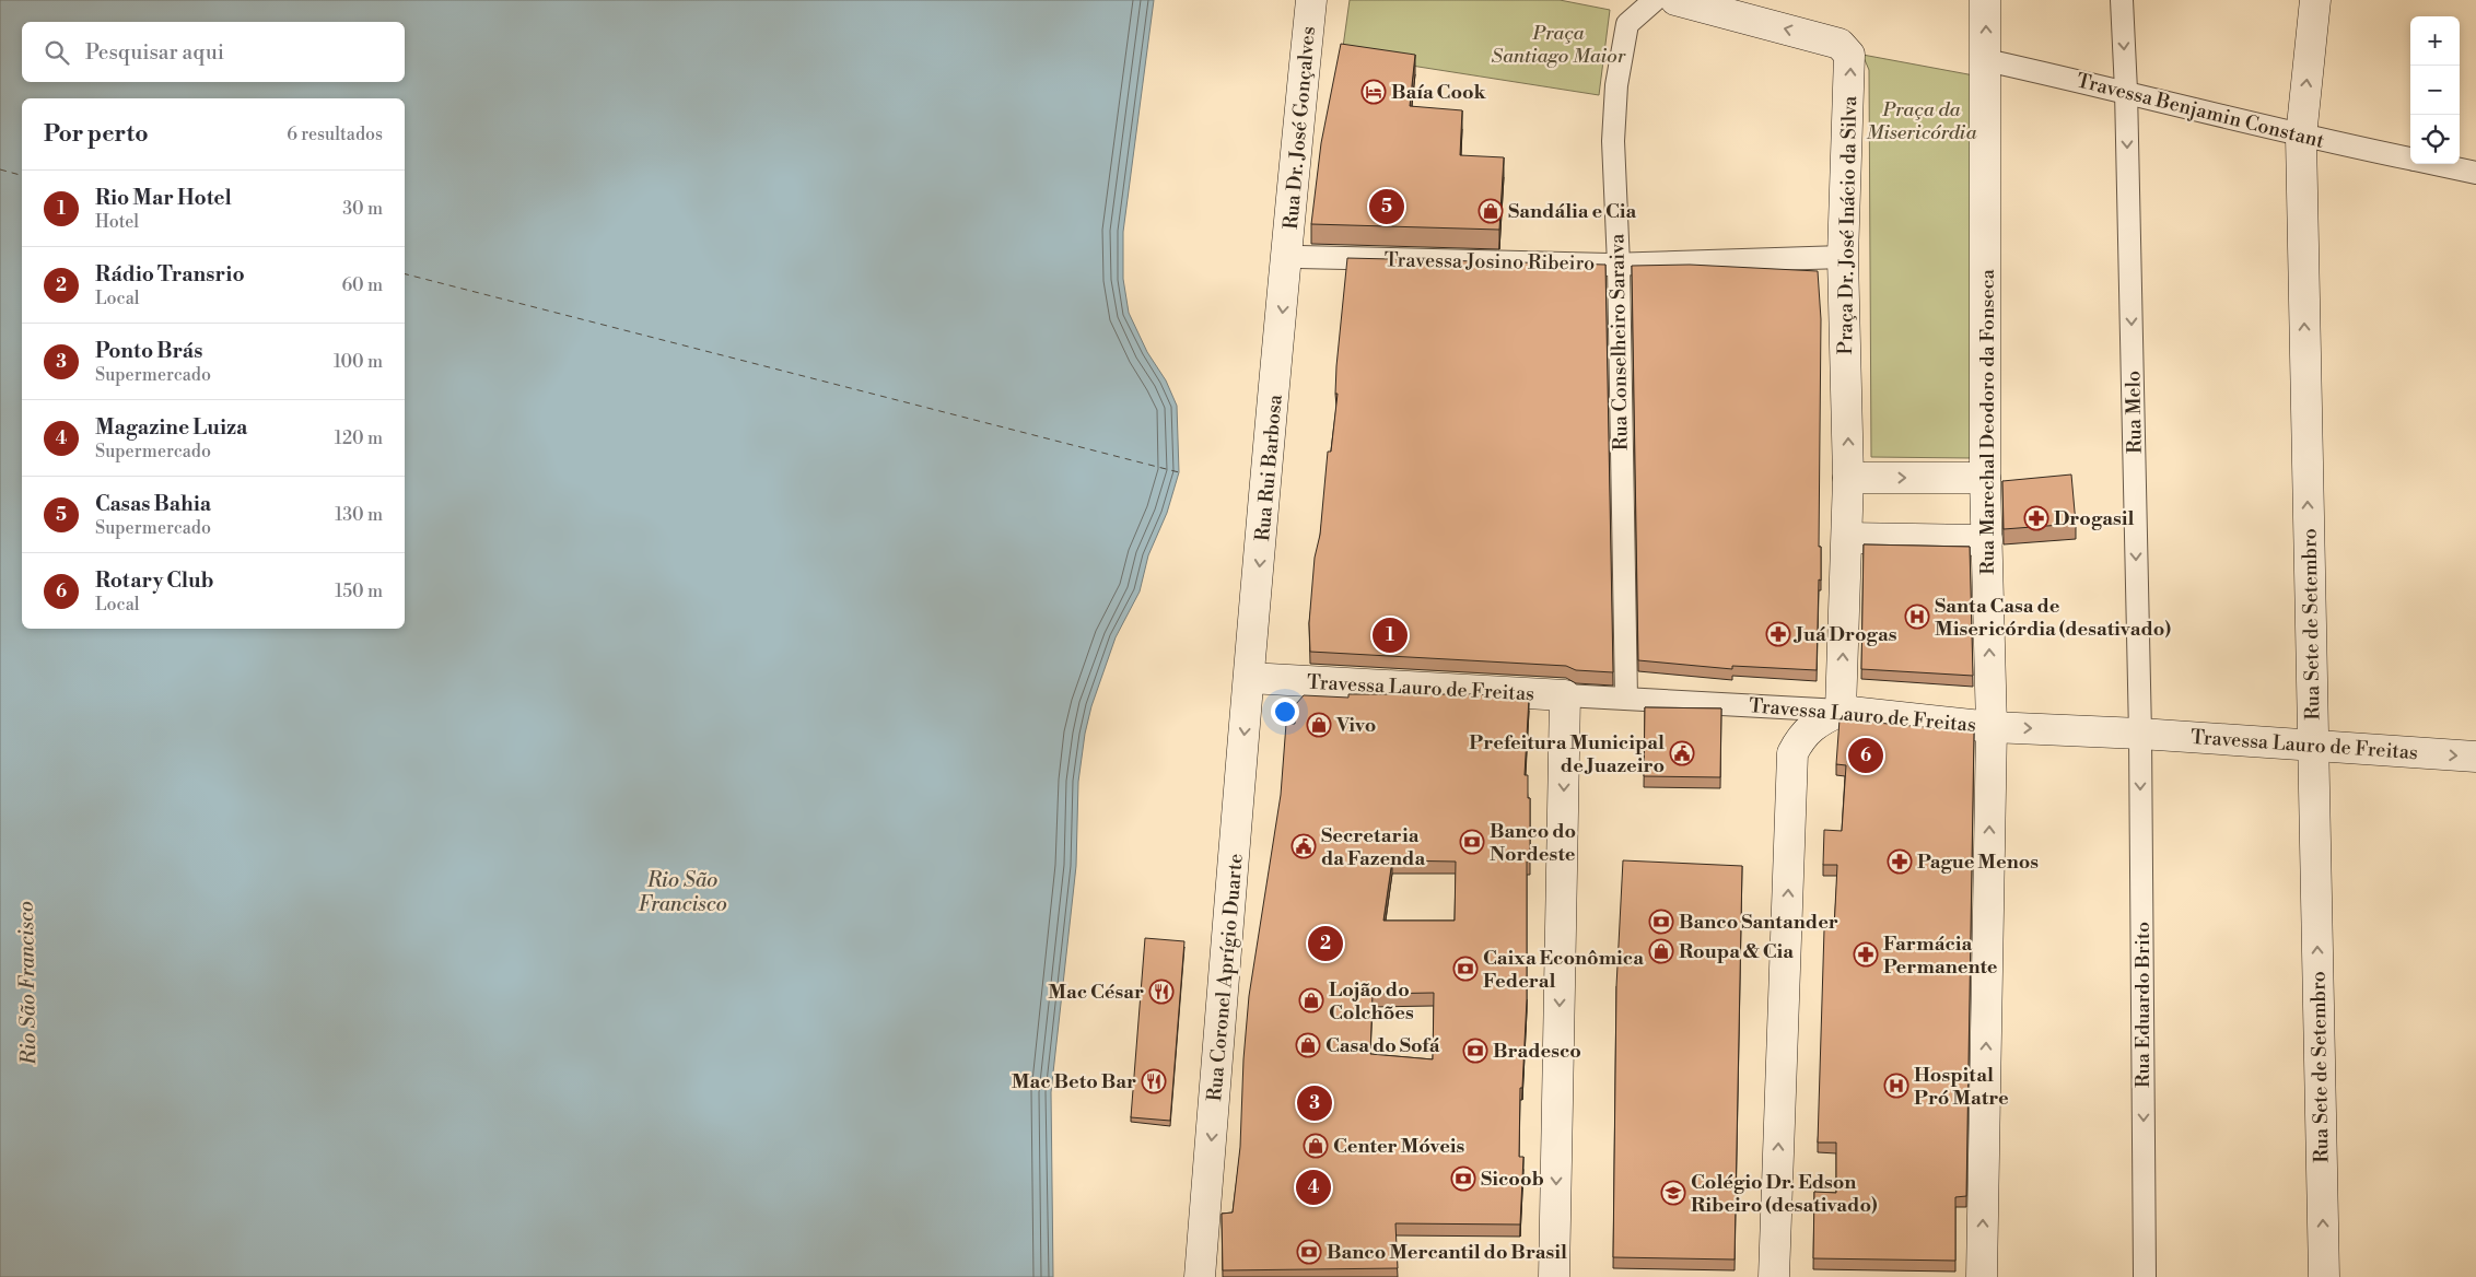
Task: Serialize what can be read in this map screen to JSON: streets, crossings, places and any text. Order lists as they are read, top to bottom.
{
  "streets": {
    "street": [
      "Travessa Benjamin Constant",
      "Rua Dr. José Gonçalves",
      "Praça Dr. José Inácio da Silva",
      "Travessa Josino Ribeiro",
      "Rua Conselheiro Saraiva",
      "Rua Melo",
      "Rua Marechal Deodoro da Fonseca",
      "Rua Rui Barbosa",
      "Rua Sete de Setembro",
      "Travessa Lauro de Freitas",
      "Rua Coronel Aprígio Duarte",
      "Rua Eduardo Brito"
    ]
  },
  "crossings": [
    ["Travessa Benjamin Constant", "Rua Melo"],
    ["Travessa Benjamin Constant", "Rua Marechal Deodoro da Fonseca"],
    ["Travessa Benjamin Constant", "Rua Sete de Setembro"],
    ["Rua Dr. José Gonçalves", "Travessa Josino Ribeiro"],
    ["Rua Dr. José Gonçalves", "Rua Rui Barbosa"],
    ["Praça Dr. José Inácio da Silva", "Travessa Josino Ribeiro"],
    ["Praça Dr. José Inácio da Silva", "Travessa Lauro de Freitas"],
    ["Travessa Josino Ribeiro", "Rua Conselheiro Saraiva"],
    ["Travessa Josino Ribeiro", "Rua Rui Barbosa"],
    ["Rua Conselheiro Saraiva", "Travessa Lauro de Freitas"],
    ["Rua Melo", "Travessa Lauro de Freitas"],
    ["Rua Melo", "Rua Eduardo Brito"],
    ["Rua Marechal Deodoro da Fonseca", "Travessa Lauro de Freitas"],
    ["Rua Rui Barbosa", "Travessa Lauro de Freitas"],
    ["Rua Rui Barbosa", "Rua Coronel Aprígio Duarte"],
    ["Rua Sete de Setembro", "Travessa Lauro de Freitas"],
    ["Travessa Lauro de Freitas", "Rua Coronel Aprígio Duarte"],
    ["Travessa Lauro de Freitas", "Rua Eduardo Brito"]
  ],
  "one_way": [
    "Praça Dr. José Inácio da Silva",
    "Rua Melo",
    "Rua Rui Barbosa",
    "Rua Sete de Setembro",
    "Rua Coronel Aprígio Duarte",
    "Rua Eduardo Brito"
  ],
  "water": ["Rio São Francisco"],
  "parks": ["Praça Santiago Maior", "Praça da Misericórdia"],
  "places": {
    "hotel": ["Baía Cook"],
    "shop": [
      "Sandália e Cia",
      "Vivo",
      "Roupa & Cia",
      "Lojão do Colchões",
      "Casa do Sofá",
      "Center Móveis"
    ],
    "pharmacy": [
      "Drogasil",
      "Juá Drogas",
      "Pague Menos",
      "Farmácia Permanente"
    ],
    "hospital": ["Santa Casa de Misericórdia (desativado)", "Hospital Pró Matre"],
    "public building": ["Prefeitura Municipal de Juazeiro", "Secretaria da Fazenda"],
    "bank": [
      "Banco do Nordeste",
      "Banco Santander",
      "Caixa Econômica Federal",
      "Bradesco",
      "Sicoob",
      "Banco Mercantil do Brasil"
    ],
    "restaurant": ["Mac César", "Mac Beto Bar"],
    "school or university": ["Colégio Dr. Edson Ribeiro (desativado)"]
  },
  "page": {
    "map_buttons": ["+", "−"],
    "search": "Pesquisar aqui",
    "heading": ["Por perto", "6 resultados"],
    "list": [
      {
        "mark": "1",
        "name": "Rio Mar Hotel",
        "note": "Hotel",
        "value": "30 m"
      },
      {
        "mark": "2",
        "name": "Rádio Transrio",
        "note": "Local",
        "value": "60 m"
      },
      {
        "mark": "3",
        "name": "Ponto Brás",
        "note": "Supermercado",
        "value": "100 m"
      },
      {
        "mark": "4",
        "name": "Magazine Luiza",
        "note": "Supermercado",
        "value": "120 m"
      },
      {
        "mark": "5",
        "name": "Casas Bahia",
        "note": "Supermercado",
        "value": "130 m"
      },
      {
        "mark": "6",
        "name": "Rotary Club",
        "note": "Local",
        "value": "150 m"
      }
    ],
    "pins": [
      "5",
      "1",
      "6",
      "2",
      "3",
      "4"
    ]
  }
}
